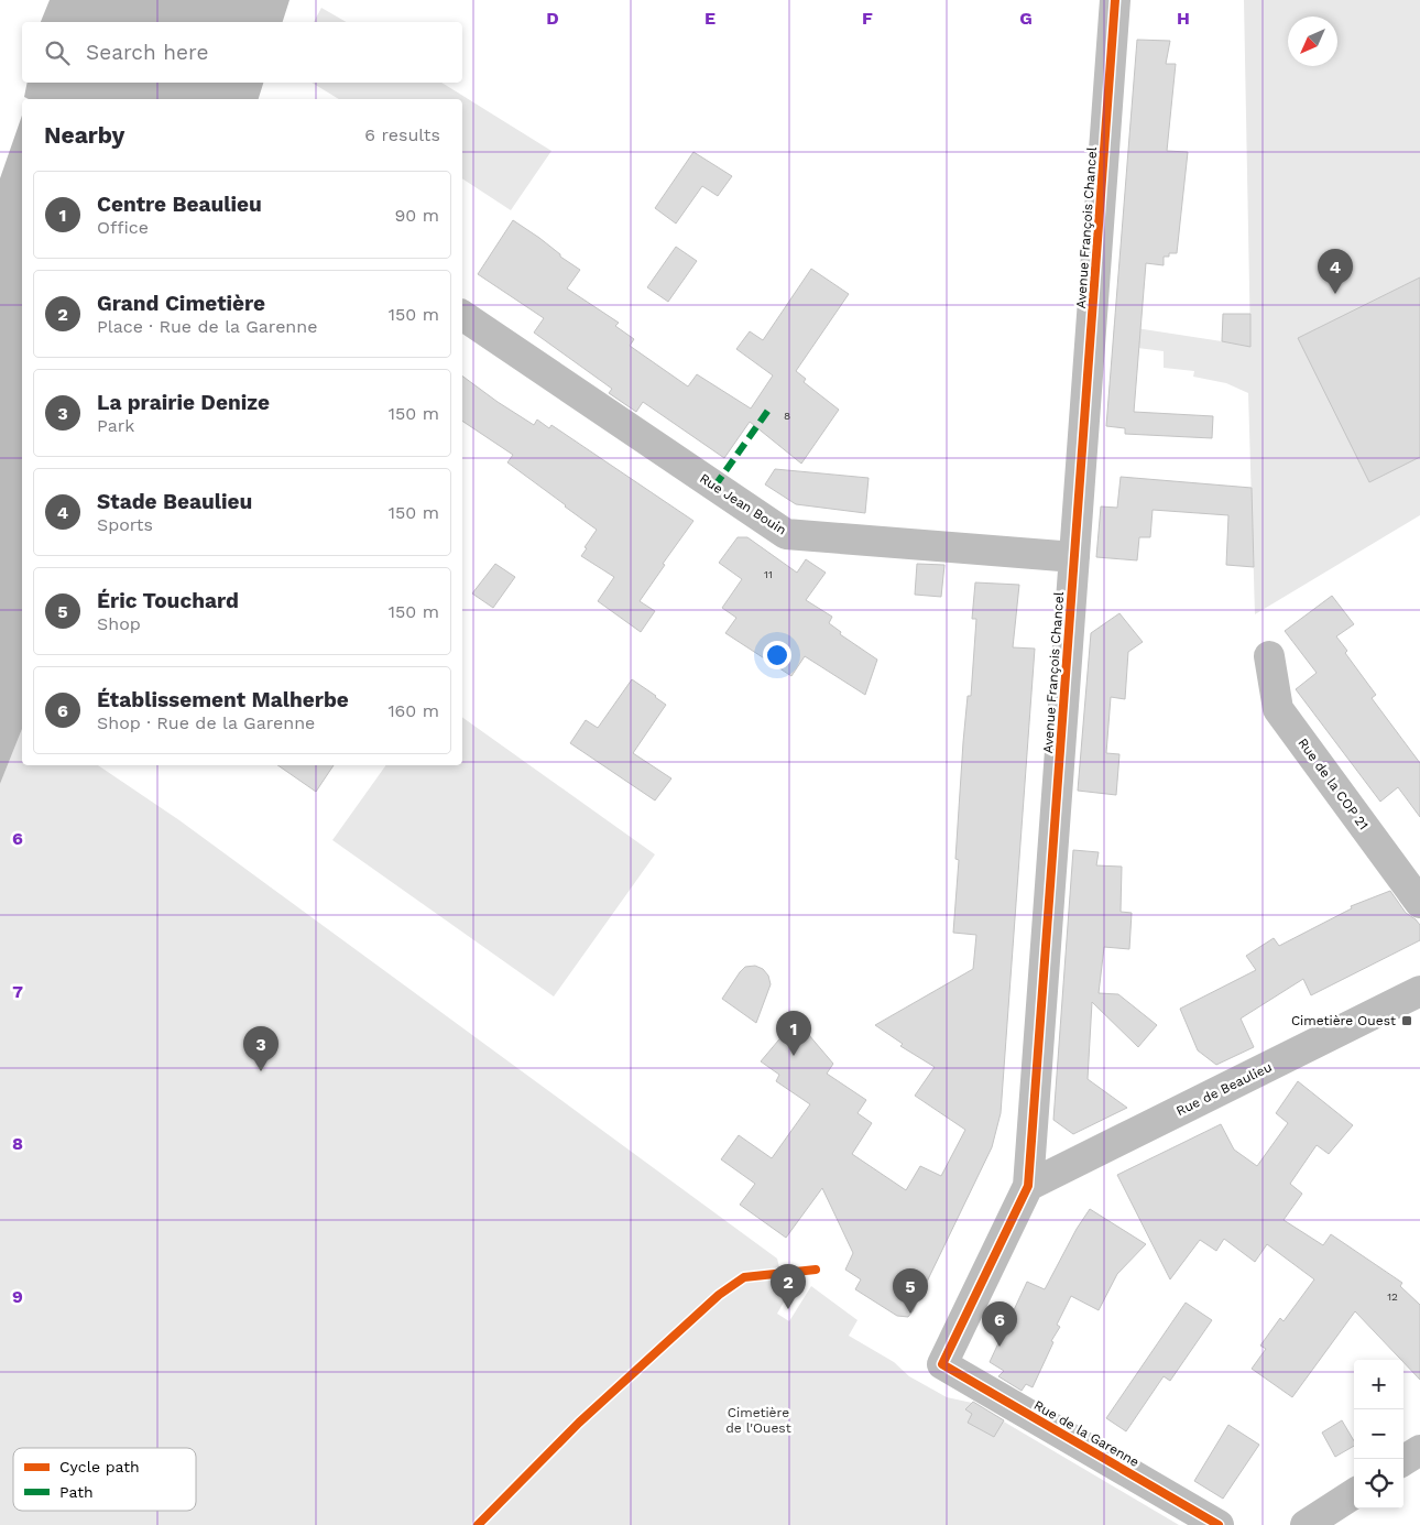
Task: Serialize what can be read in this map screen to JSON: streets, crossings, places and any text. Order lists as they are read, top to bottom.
{
  "streets": {
    "street": [
      "Avenue François Chancel",
      "Rue Jean Bouin",
      "Rue de la COP 21",
      "Rue de Beaulieu",
      "Rue de la Garenne"
    ]
  },
  "crossings": [
    ["Avenue François Chancel", "Rue Jean Bouin"],
    ["Avenue François Chancel", "Rue de Beaulieu"],
    ["Avenue François Chancel", "Rue de la Garenne"]
  ],
  "parks": ["Cimetière de l'Ouest"],
  "places": {
    "transit": ["Cimetière Ouest"]
  },
  "house_numbers": ["8", "11", "12"],
  "legend": ["Cycle path", "Path"],
  "north": "bottom left",
  "page": {
    "search": "Search here",
    "heading": ["Nearby", "6 results"],
    "list": [
      {
        "mark": "1",
        "name": "Centre Beaulieu",
        "note": "Office",
        "value": "90 m"
      },
      {
        "mark": "2",
        "name": "Grand Cimetière",
        "note": "Place · Rue de la Garenne",
        "value": "150 m"
      },
      {
        "mark": "3",
        "name": "La prairie Denize",
        "note": "Park",
        "value": "150 m"
      },
      {
        "mark": "4",
        "name": "Stade Beaulieu",
        "note": "Sports",
        "value": "150 m"
      },
      {
        "mark": "5",
        "name": "Éric Touchard",
        "note": "Shop",
        "value": "150 m"
      },
      {
        "mark": "6",
        "name": "Établissement Malherbe",
        "note": "Shop · Rue de la Garenne",
        "value": "160 m"
      }
    ],
    "pins": [
      "4",
      "1",
      "3",
      "2",
      "5",
      "6"
    ],
    "map_buttons": ["+", "−"]
  },
  "grid": {
    "columns": [
      "D",
      "E",
      "F",
      "G",
      "H"
    ],
    "rows": [
      "6",
      "7",
      "8",
      "9"
    ]
  }
}
